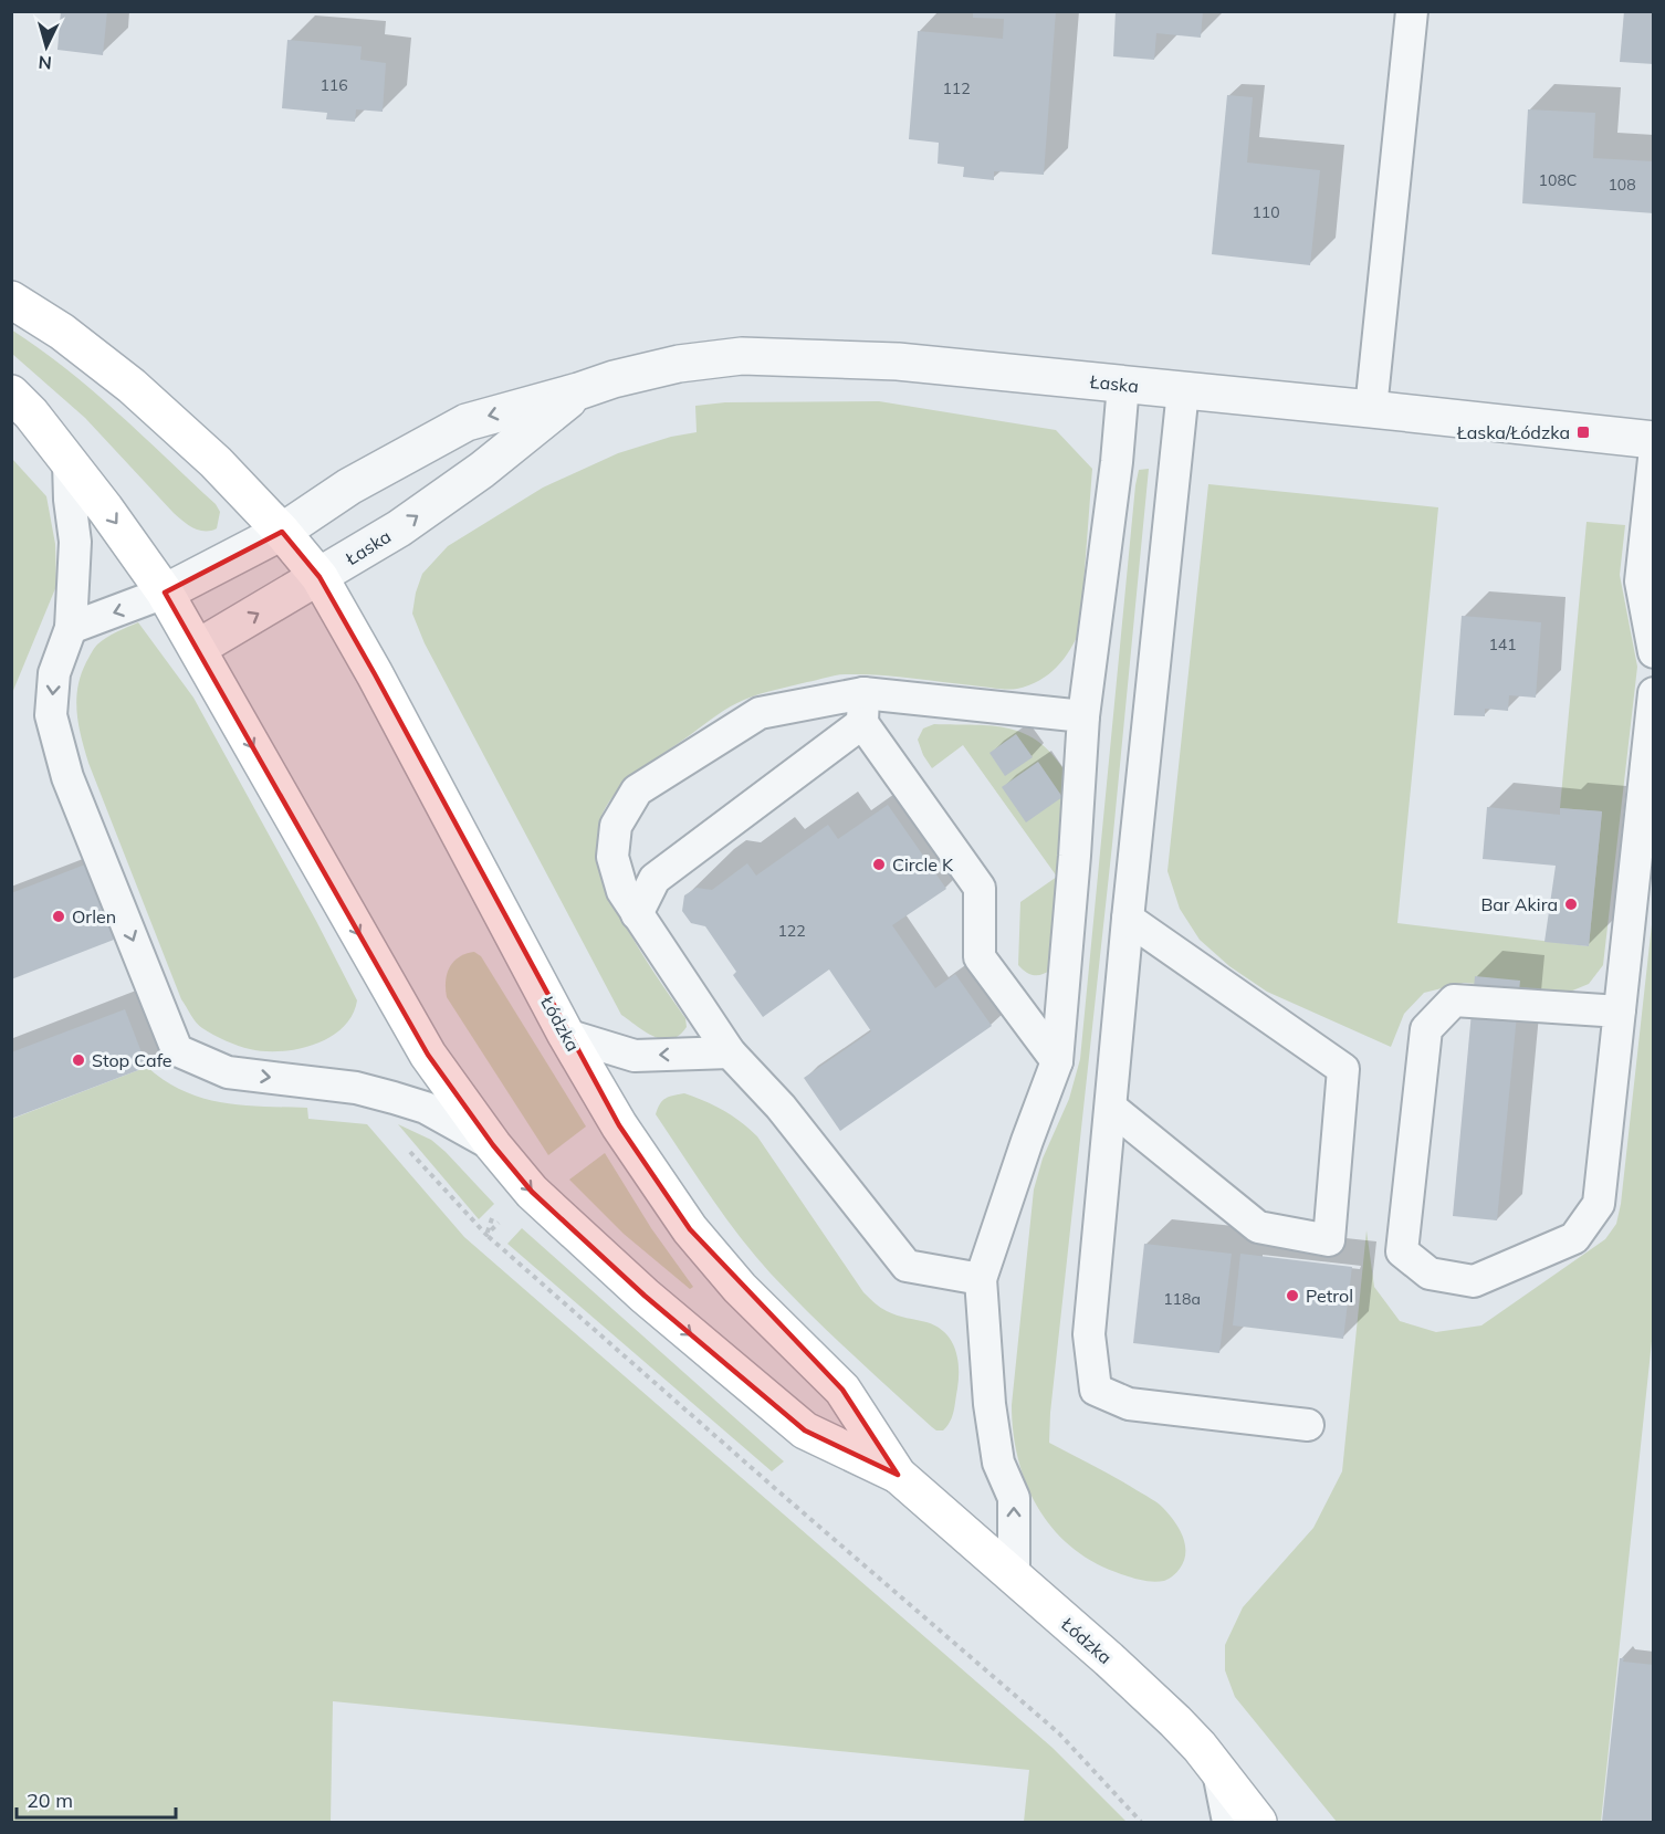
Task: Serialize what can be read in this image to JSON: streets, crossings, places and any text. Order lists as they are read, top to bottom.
{
  "streets": {
    "main road": ["Łódzka"],
    "street": ["Łaska"]
  },
  "crossings": [
    ["Łaska", "Łódzka"]
  ],
  "places": {
    "transit": ["Łaska/Łódzka"],
    "other": [
      "Circle K",
      "Bar Akira",
      "Orlen",
      "Stop Cafe",
      "Petrol"
    ]
  },
  "house_numbers": [
    "116",
    "112",
    "108C",
    "108",
    "110",
    "141",
    "122",
    "118a"
  ],
  "scale_bar": "20 m",
  "north": "bottom"
}
